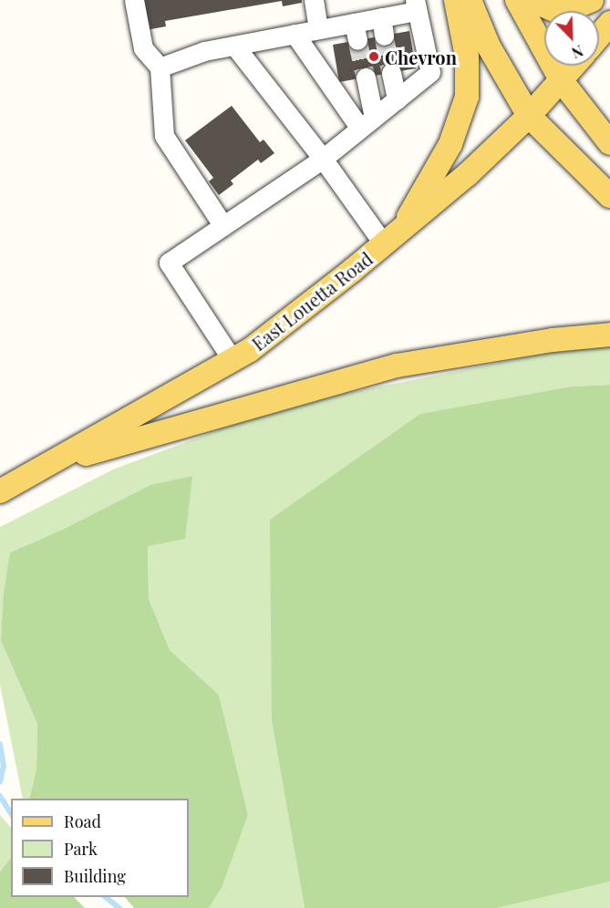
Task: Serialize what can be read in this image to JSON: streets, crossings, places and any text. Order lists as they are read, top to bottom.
{
  "streets": {
    "main road": ["East Louetta Road"]
  },
  "places": ["Chevron"],
  "legend": ["Road", "Park", "Building"],
  "north": "bottom right"
}
